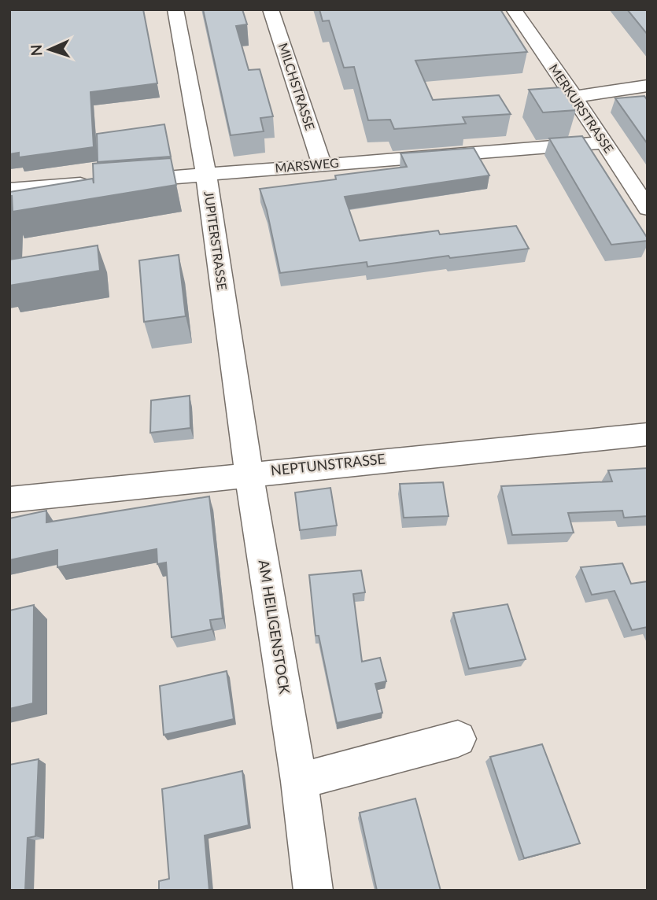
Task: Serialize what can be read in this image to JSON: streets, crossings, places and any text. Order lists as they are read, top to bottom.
{
  "streets": {
    "street": [
      "MILCHSTRASSE",
      "MERKURSTRASSE",
      "MARSWEG",
      "JUPITERSTRASSE",
      "NEPTUNSTRASSE",
      "AM HEILIGENSTOCK"
    ]
  },
  "crossings": [
    ["MILCHSTRASSE", "MARSWEG"],
    ["MERKURSTRASSE", "MARSWEG"],
    ["MARSWEG", "JUPITERSTRASSE"],
    ["JUPITERSTRASSE", "NEPTUNSTRASSE"],
    ["JUPITERSTRASSE", "AM HEILIGENSTOCK"],
    ["NEPTUNSTRASSE", "AM HEILIGENSTOCK"]
  ],
  "north": "left"
}
